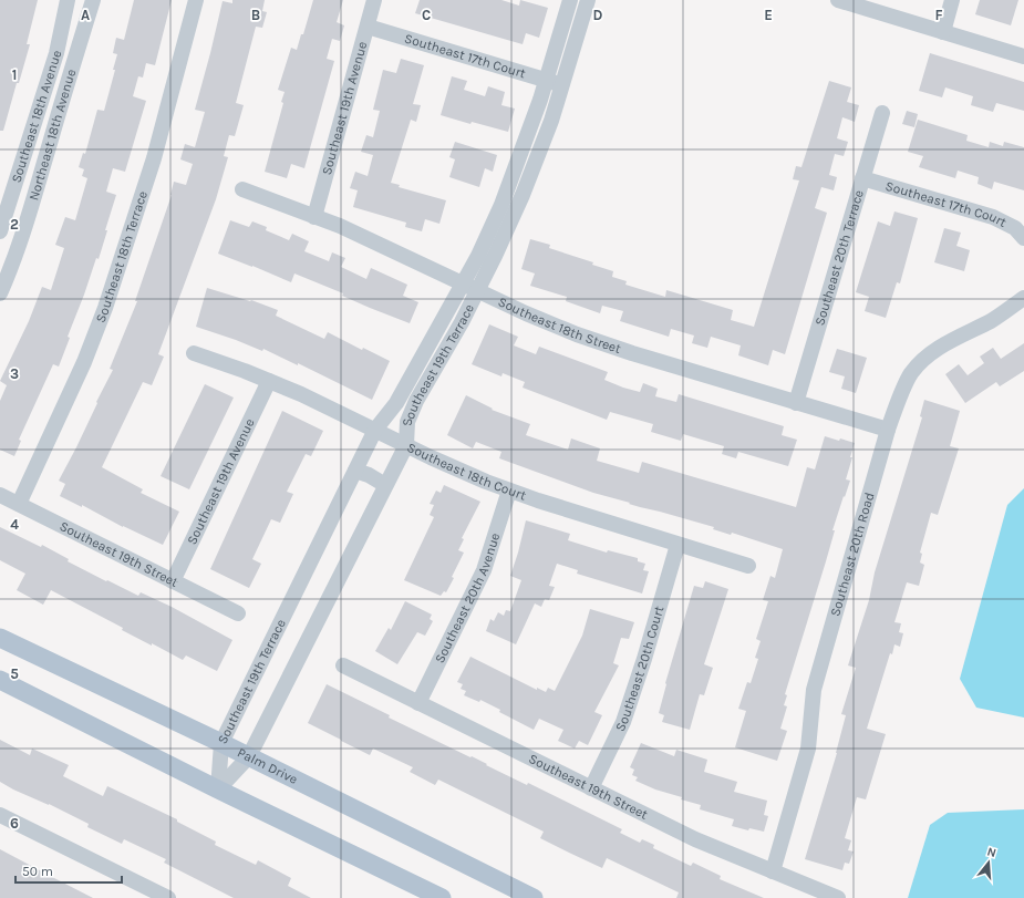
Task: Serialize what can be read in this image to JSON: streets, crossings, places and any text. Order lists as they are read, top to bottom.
{
  "streets": {
    "main road": ["Palm Drive"],
    "street": [
      "Southeast 17th Court",
      "Southeast 19th Avenue",
      "Southeast 18th Avenue",
      "Northeast 18th Avenue",
      "Southeast 18th Terrace",
      "Southeast 20th Terrace",
      "Southeast 18th Street",
      "Southeast 19th Terrace",
      "Southeast 18th Court",
      "Southeast 19th Street",
      "Southeast 20th Road",
      "Southeast 20th Avenue",
      "Southeast 20th Court"
    ]
  },
  "crossings": [
    ["Southeast 17th Court", "Southeast 19th Avenue"],
    ["Southeast 17th Court", "Southeast 20th Terrace"],
    ["Southeast 17th Court", "Southeast 19th Terrace"],
    ["Southeast 19th Avenue", "Southeast 18th Street"],
    ["Southeast 19th Avenue", "Southeast 18th Court"],
    ["Southeast 19th Avenue", "Southeast 19th Street"],
    ["Southeast 18th Terrace", "Southeast 19th Street"],
    ["Southeast 20th Terrace", "Southeast 18th Street"],
    ["Southeast 18th Street", "Southeast 19th Terrace"],
    ["Southeast 18th Street", "Southeast 20th Road"],
    ["Southeast 19th Terrace", "Southeast 18th Court"],
    ["Southeast 19th Terrace", "Palm Drive"],
    ["Southeast 18th Court", "Southeast 20th Avenue"],
    ["Southeast 18th Court", "Southeast 20th Court"],
    ["Southeast 19th Street", "Southeast 20th Road"],
    ["Southeast 19th Street", "Southeast 20th Avenue"],
    ["Southeast 19th Street", "Southeast 20th Court"]
  ],
  "scale_bar": "50 m",
  "north": "top",
  "grid": {
    "columns": [
      "A",
      "B",
      "C",
      "D",
      "E",
      "F"
    ],
    "rows": [
      "1",
      "2",
      "3",
      "4",
      "5",
      "6"
    ]
  }
}
